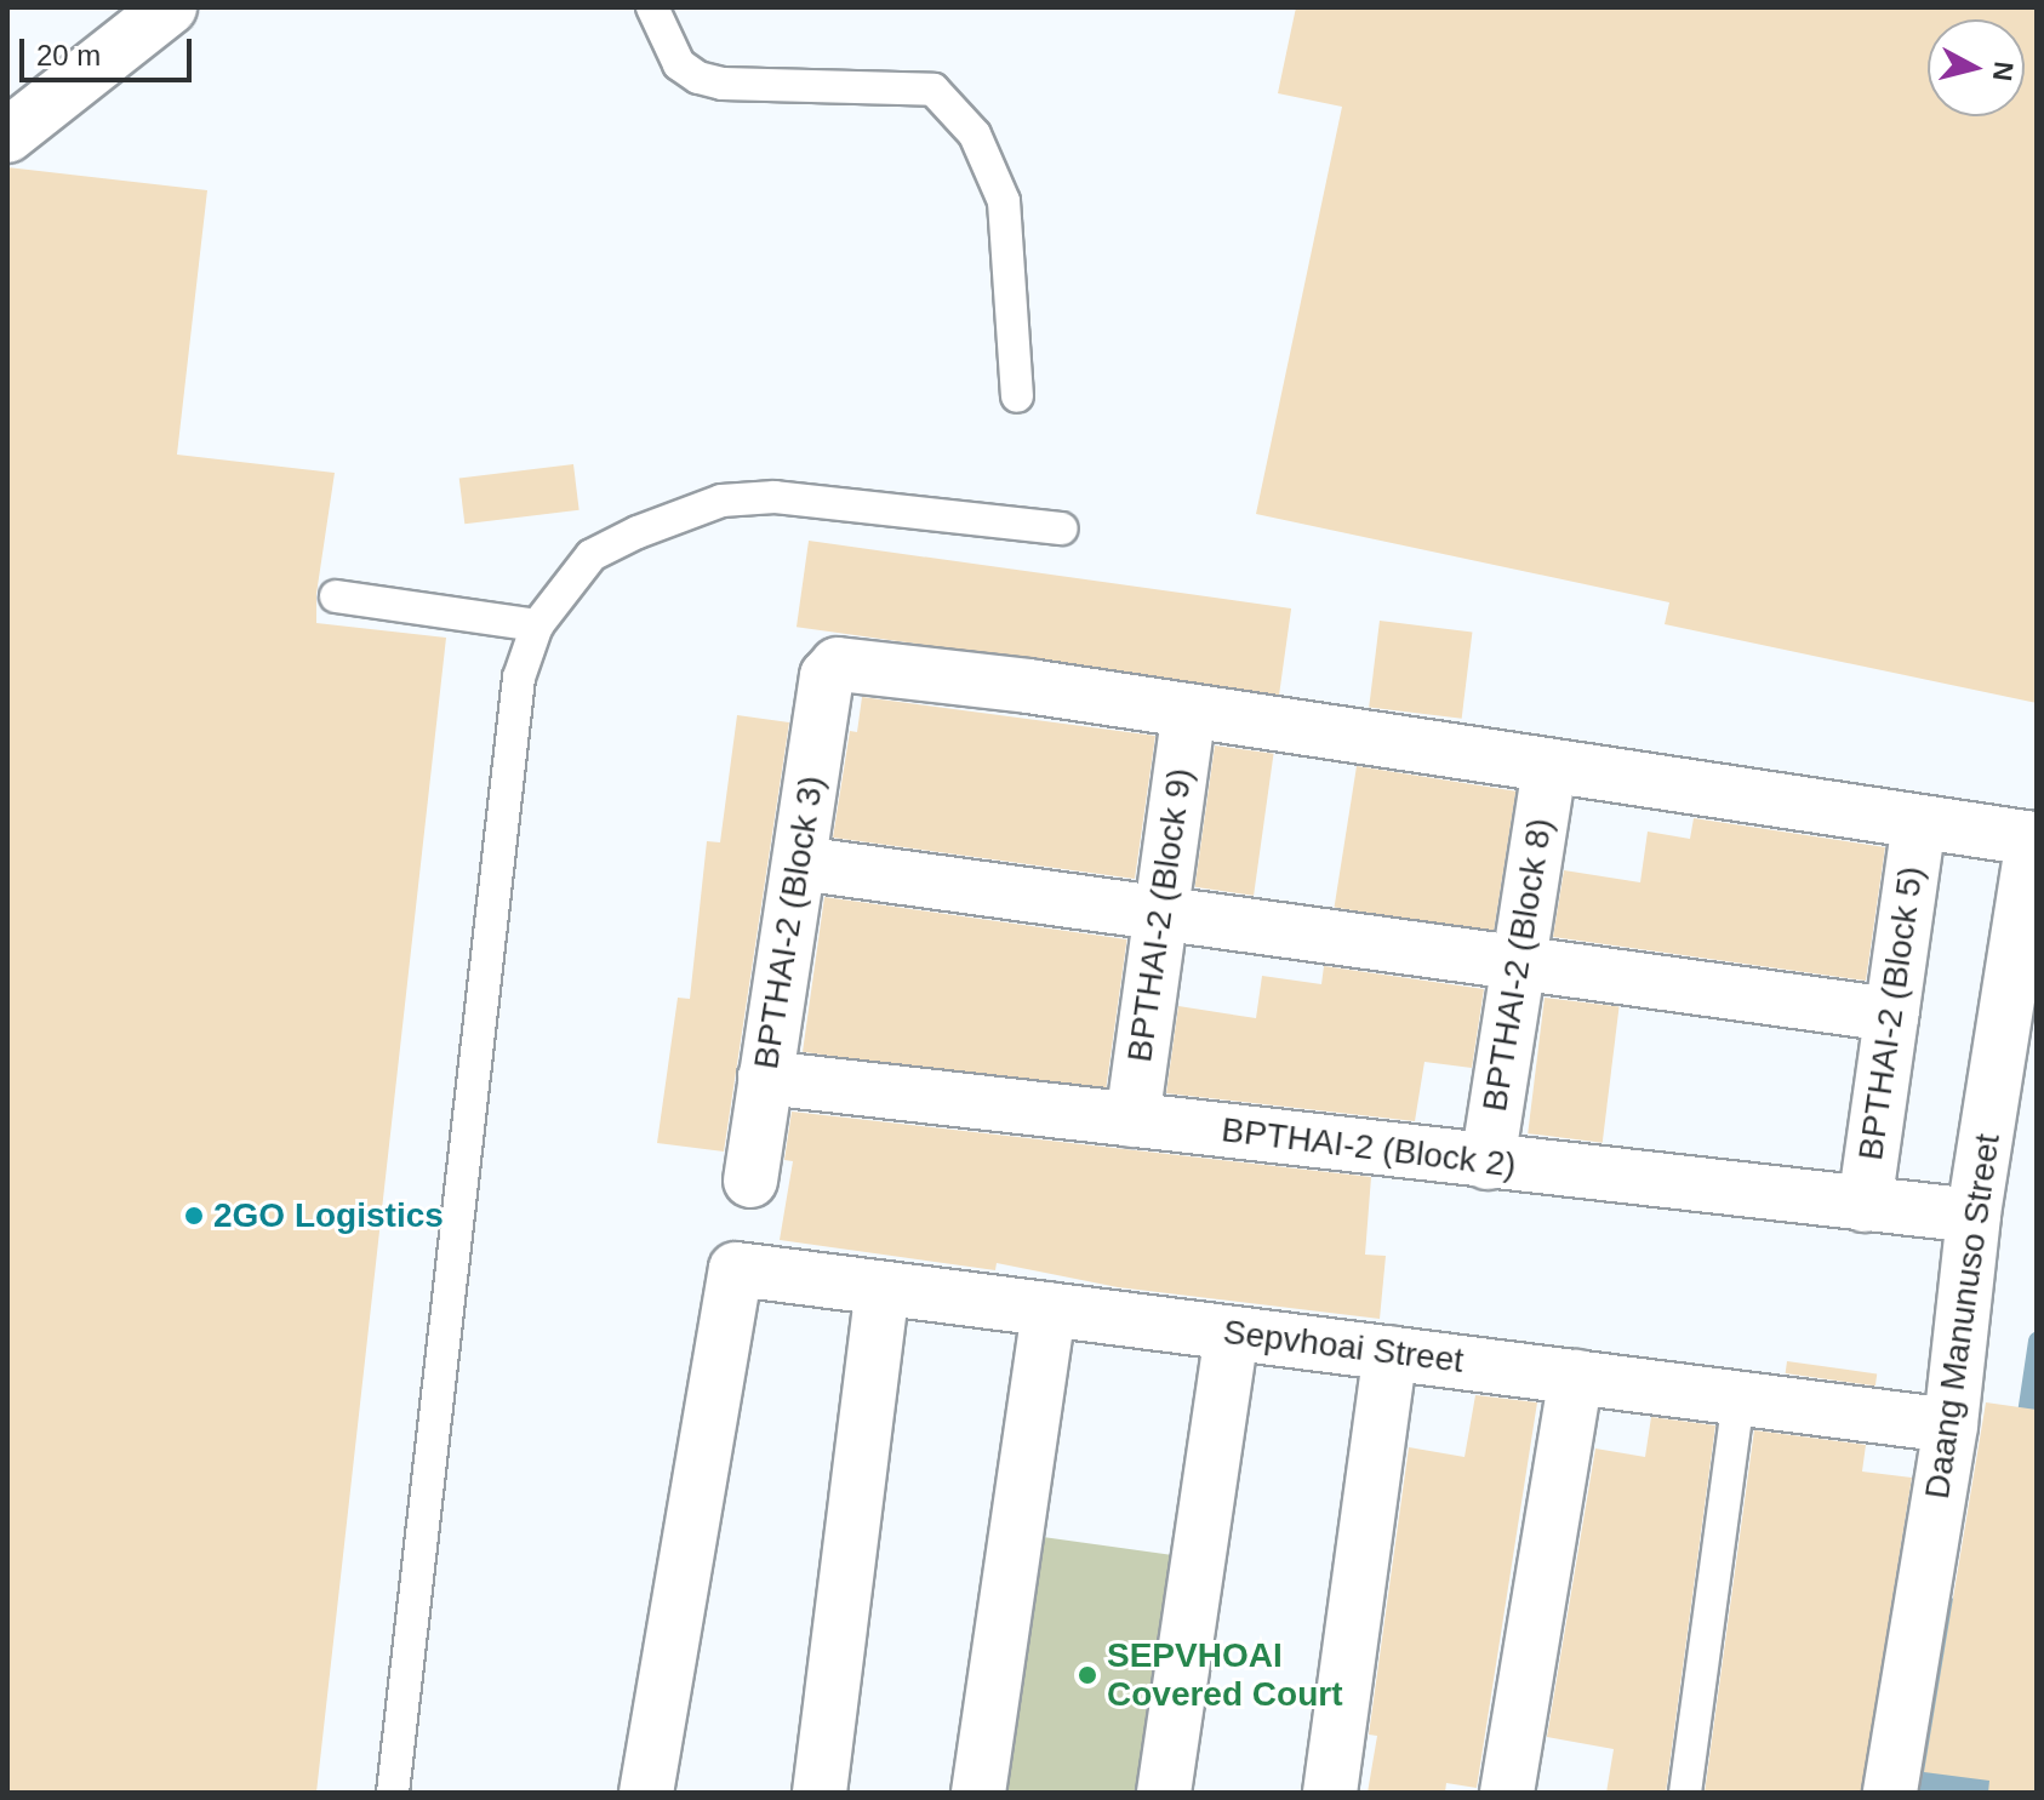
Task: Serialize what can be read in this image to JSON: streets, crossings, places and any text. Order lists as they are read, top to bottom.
{
  "streets": {
    "street": [
      "BPTHAI-2 (Block 9)",
      "BPTHAI-2 (Block 3)",
      "BPTHAI-2 (Block 8)",
      "BPTHAI-2 (Block 5)",
      "BPTHAI-2 (Block 2)",
      "Daang Manunuso Street",
      "Sepvhoai Street"
    ]
  },
  "crossings": [
    ["BPTHAI-2 (Block 9)", "BPTHAI-2 (Block 3)"],
    ["BPTHAI-2 (Block 9)", "BPTHAI-2 (Block 2)"],
    ["BPTHAI-2 (Block 3)", "BPTHAI-2 (Block 2)"],
    ["BPTHAI-2 (Block 8)", "BPTHAI-2 (Block 2)"],
    ["BPTHAI-2 (Block 5)", "BPTHAI-2 (Block 2)"],
    ["BPTHAI-2 (Block 2)", "Daang Manunuso Street"],
    ["Daang Manunuso Street", "Sepvhoai Street"]
  ],
  "places": ["2GO Logistics", "SEPVHOAI Covered Court"],
  "scale_bar": "20 m",
  "north": "right"
}
